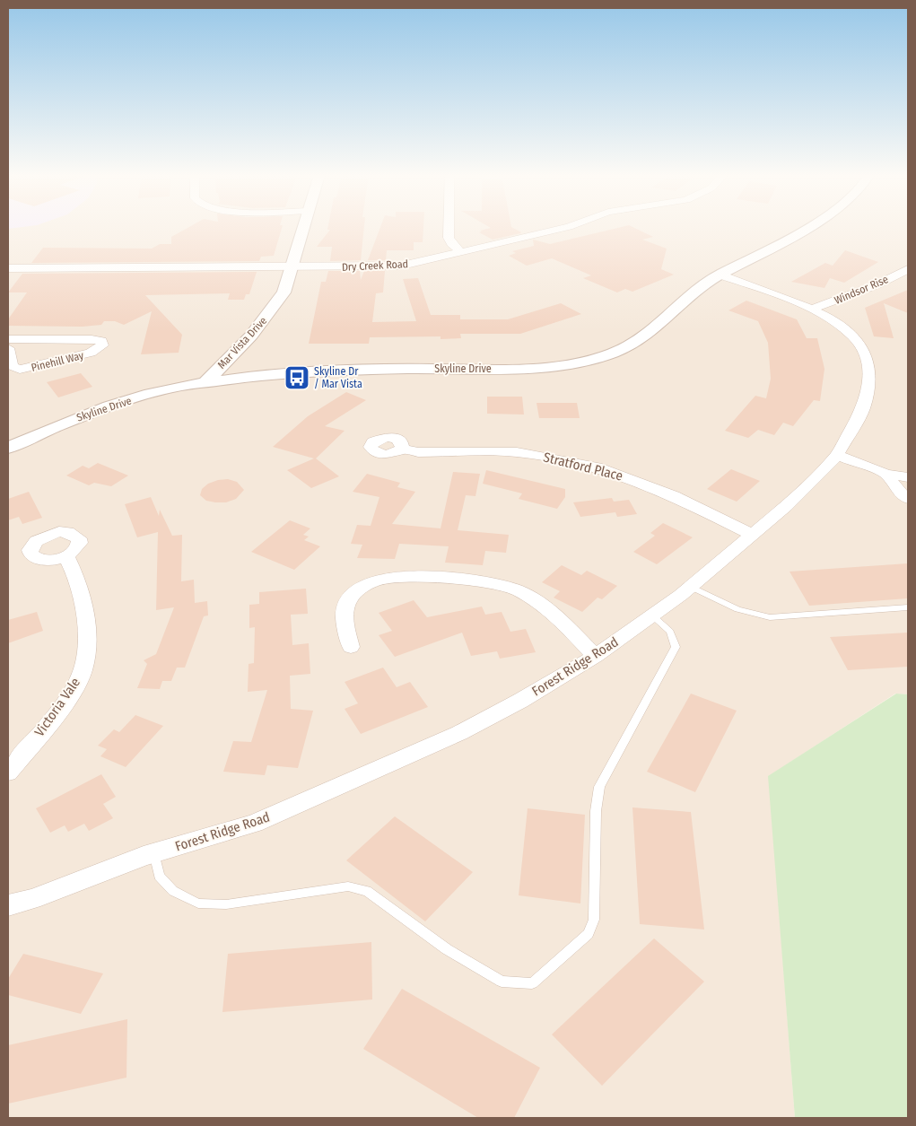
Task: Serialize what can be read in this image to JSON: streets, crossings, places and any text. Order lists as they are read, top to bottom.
{
  "streets": {
    "street": [
      "Dry Creek Road",
      "Windsor Rise",
      "Mar Vista Drive",
      "Pinehill Way",
      "Skyline Drive",
      "Stratford Place",
      "Forest Ridge Road",
      "Victoria Vale"
    ]
  },
  "crossings": [
    ["Dry Creek Road", "Mar Vista Drive"],
    ["Windsor Rise", "Forest Ridge Road"],
    ["Mar Vista Drive", "Skyline Drive"],
    ["Skyline Drive", "Forest Ridge Road"],
    ["Stratford Place", "Forest Ridge Road"]
  ],
  "places": {
    "bus stop": ["Skyline Dr / Mar Vista"]
  }
}
